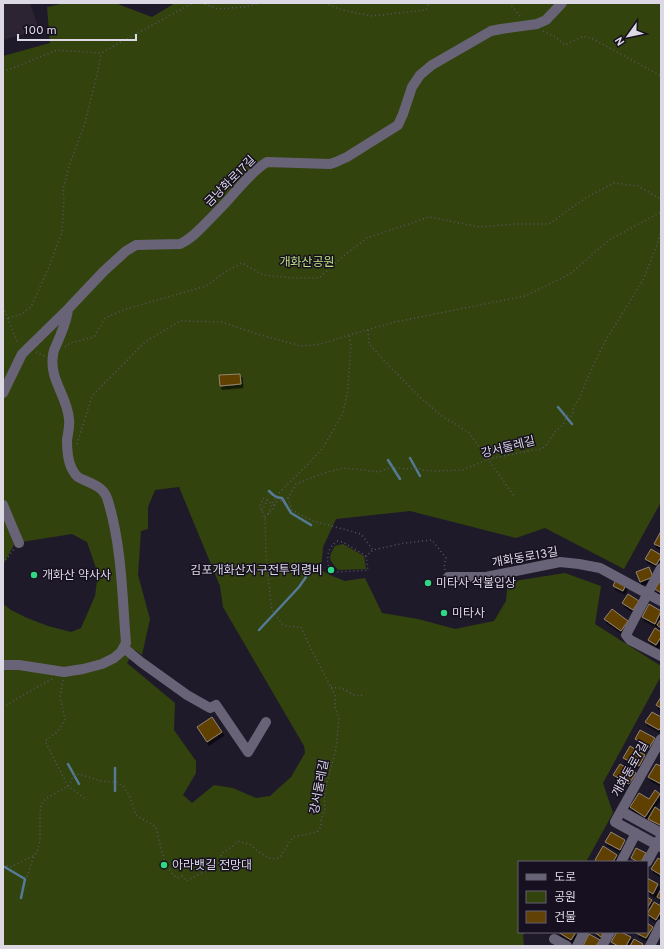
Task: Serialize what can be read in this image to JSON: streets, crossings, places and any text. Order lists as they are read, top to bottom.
{
  "streets": {
    "street": ["금낭화로17길", "개화동로13길", "개화동로7길"],
    "path": ["강서둘레길"]
  },
  "parks": ["개화산공원"],
  "places": [
    "김포개화산지구전투위령비",
    "개화산 약사사",
    "미타사 석불입상",
    "미타사",
    "아라뱃길 전망대"
  ],
  "legend": ["도로", "공원", "건물"],
  "scale_bar": "100 m",
  "north": "bottom left"
}
